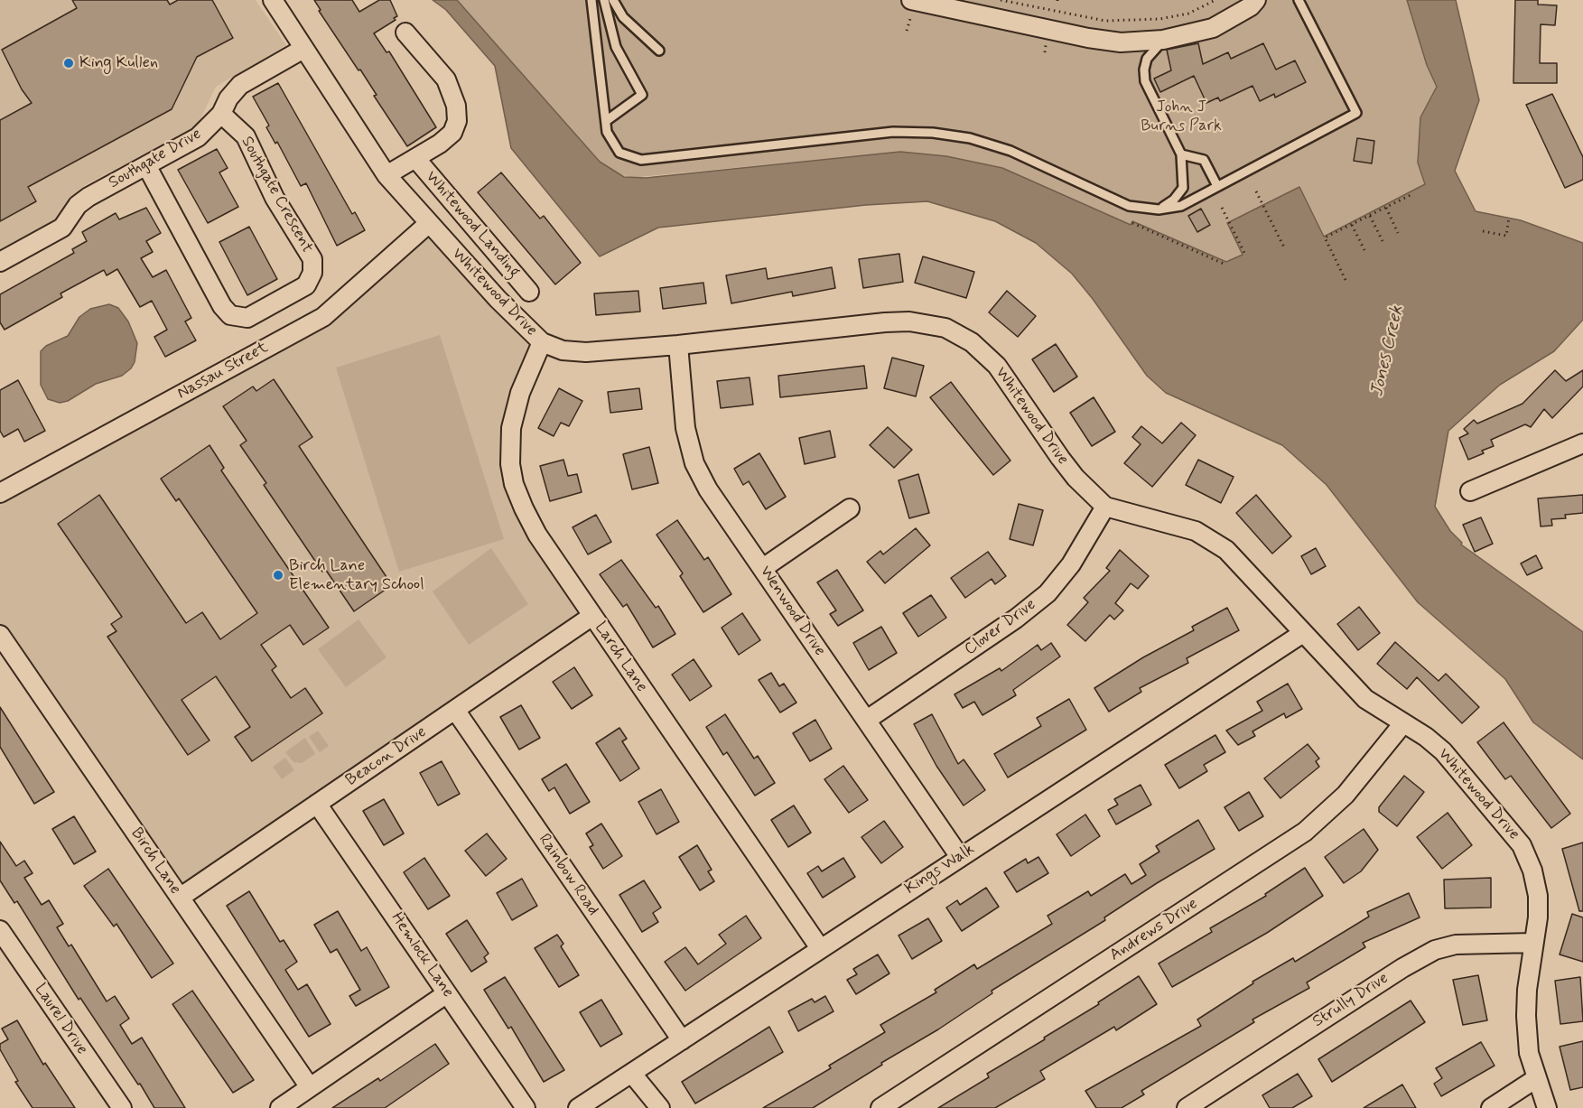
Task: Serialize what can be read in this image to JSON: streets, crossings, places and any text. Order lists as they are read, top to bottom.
{
  "streets": {
    "street": [
      "Southgate Drive",
      "Southgate Crescent",
      "Whitewood Landing",
      "Whitewood Drive",
      "Nassau Street",
      "Wenwood Drive",
      "Clover Drive",
      "Larch Lane",
      "Beacon Drive",
      "Birch Lane",
      "Kings Walk",
      "Rainbow Road",
      "Andrews Drive",
      "Hemlock Lane",
      "Strully Drive",
      "Laurel Drive"
    ]
  },
  "crossings": [
    ["Southgate Drive", "Southgate Crescent"],
    ["Southgate Drive", "Whitewood Drive"],
    ["Whitewood Landing", "Whitewood Drive"],
    ["Whitewood Drive", "Nassau Street"],
    ["Whitewood Drive", "Wenwood Drive"],
    ["Whitewood Drive", "Clover Drive"],
    ["Whitewood Drive", "Larch Lane"],
    ["Whitewood Drive", "Kings Walk"],
    ["Whitewood Drive", "Andrews Drive"],
    ["Whitewood Drive", "Strully Drive"],
    ["Wenwood Drive", "Clover Drive"],
    ["Wenwood Drive", "Kings Walk"],
    ["Larch Lane", "Beacon Drive"],
    ["Larch Lane", "Kings Walk"],
    ["Beacon Drive", "Birch Lane"],
    ["Beacon Drive", "Rainbow Road"],
    ["Beacon Drive", "Hemlock Lane"],
    ["Kings Walk", "Rainbow Road"]
  ],
  "water": ["Jones Creek"],
  "parks": ["John J Burns Park"],
  "places": ["King Kullen", "Birch Lane Elementary School"]
}
